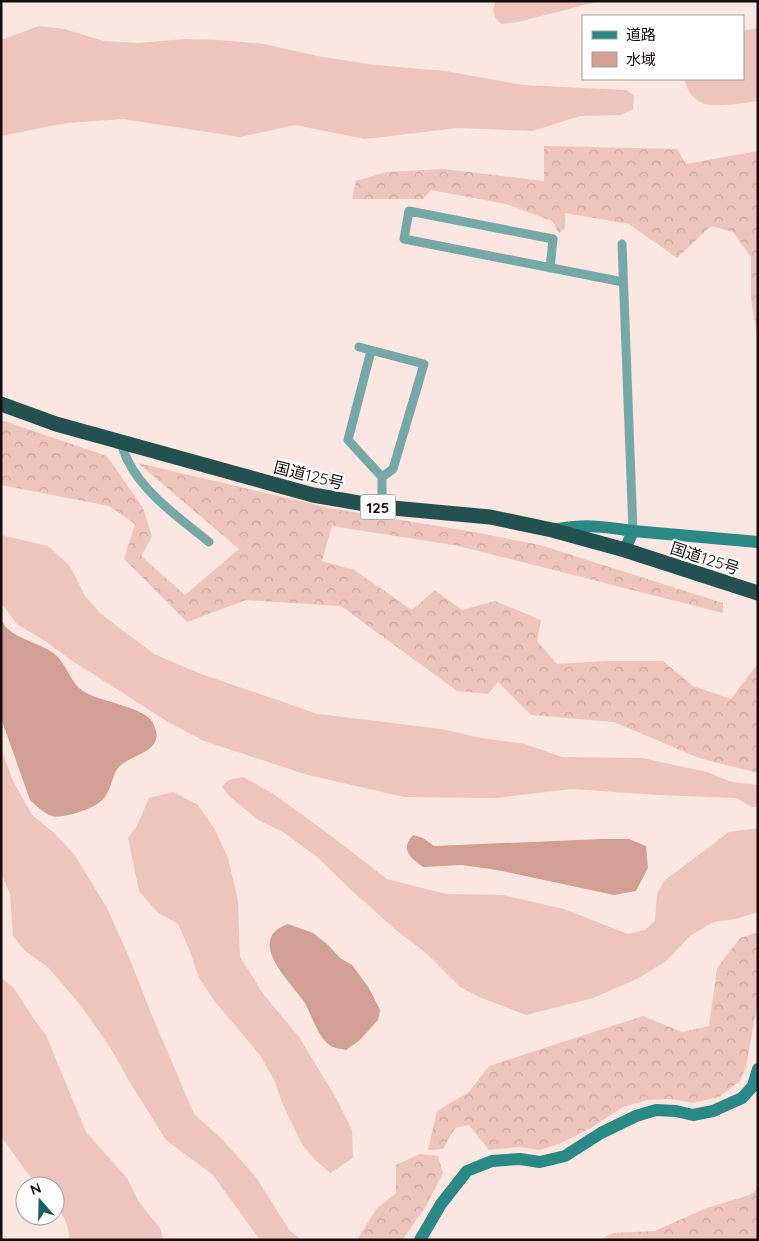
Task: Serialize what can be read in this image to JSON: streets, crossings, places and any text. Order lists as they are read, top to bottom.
{
  "streets": {
    "highway": ["国道125号", "125"]
  },
  "legend": ["道路", "水域"],
  "north": "top"
}
